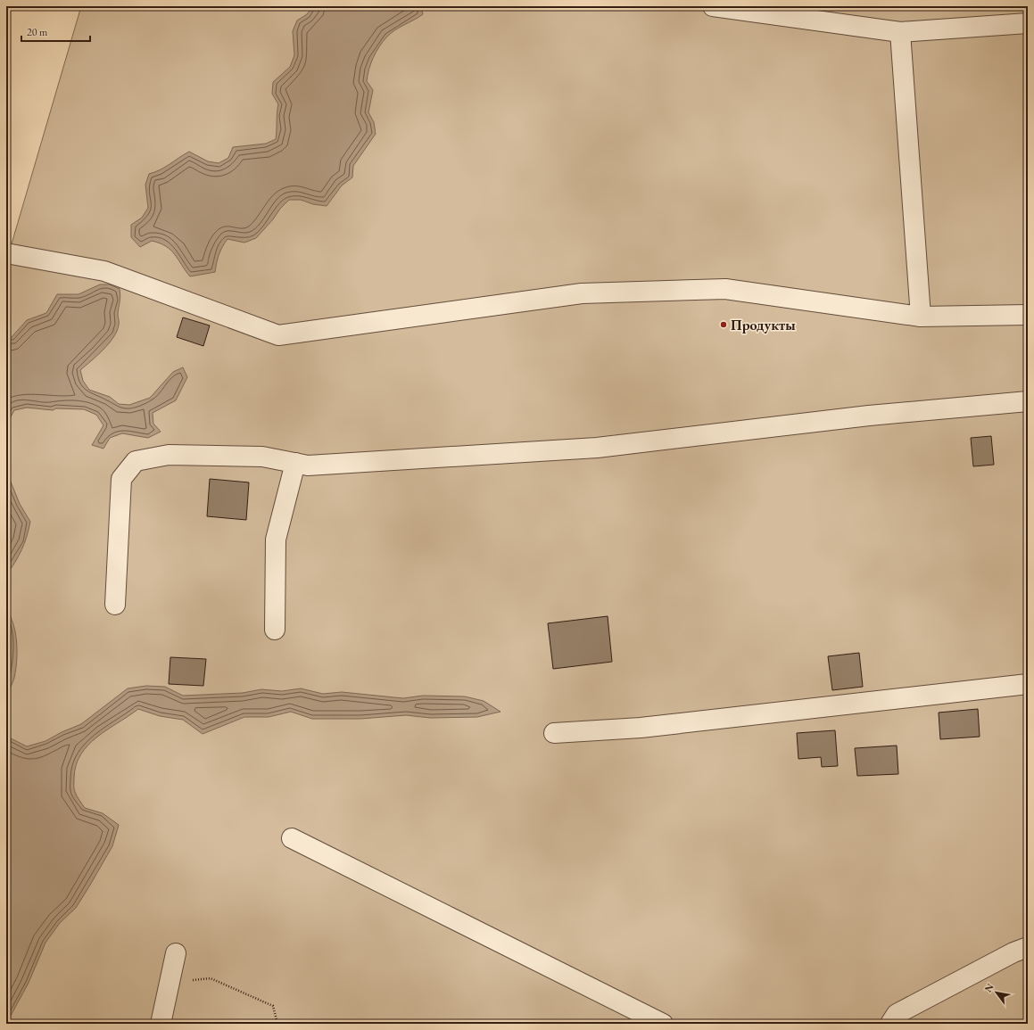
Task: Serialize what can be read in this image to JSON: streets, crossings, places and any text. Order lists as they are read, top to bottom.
{
  "places": ["Продукты"],
  "scale_bar": "20 m",
  "north": "top left"
}
